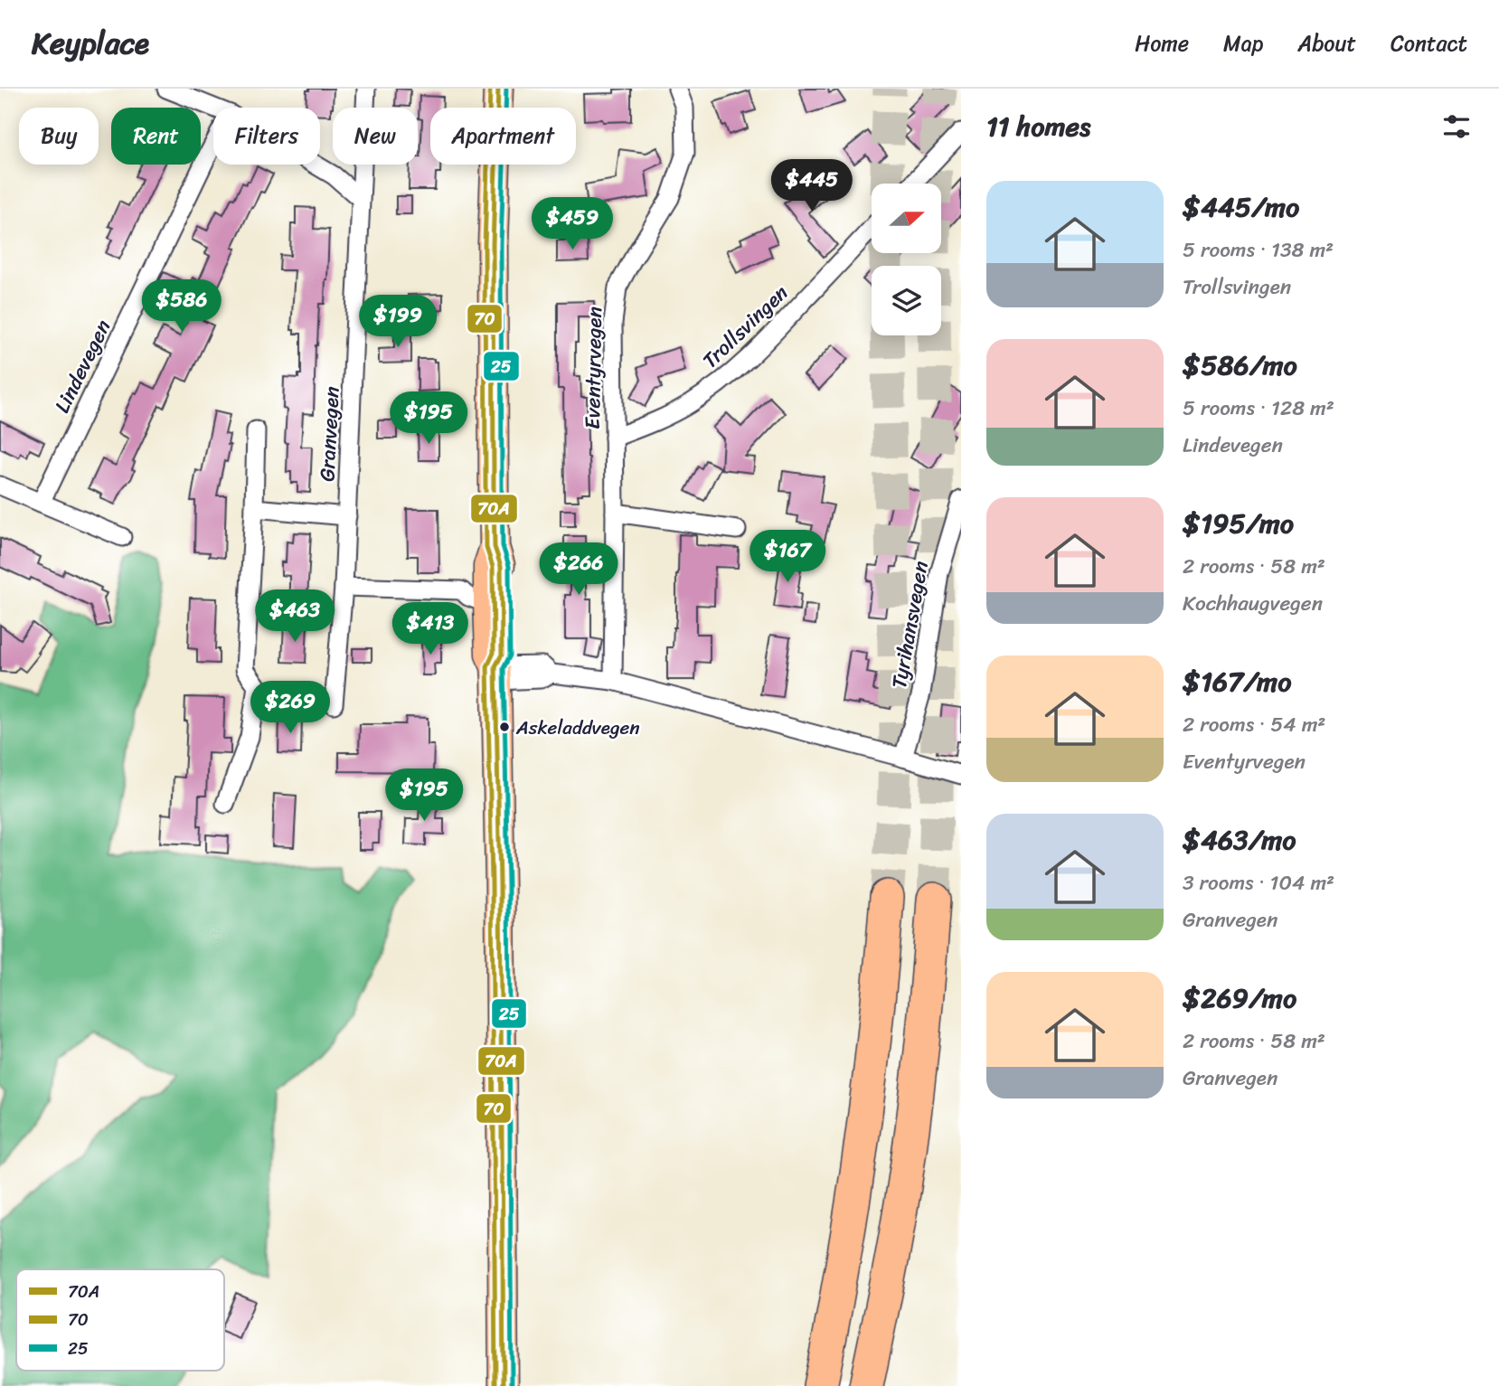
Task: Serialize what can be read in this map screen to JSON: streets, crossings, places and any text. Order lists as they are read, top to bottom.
{
  "streets": {
    "street": [
      "Trollsvingen",
      "Lindevegen",
      "Eventyrvegen",
      "Granvegen",
      "Tyrihansvegen"
    ]
  },
  "crossings": [
    ["Trollsvingen", "Eventyrvegen"]
  ],
  "places": ["Askeladdvegen"],
  "lines": ["transit line 70A", "transit line 70", "transit line 25"],
  "legend": ["70A", "70", "25"],
  "north": "right",
  "page": {
    "header": "Keyplace",
    "nav": [
      "Home",
      "Map",
      "About",
      "Contact"
    ],
    "heading": "11 homes",
    "chip": [
      "Buy",
      "Rent",
      "Filters",
      "New",
      "Apartment"
    ],
    "price": [
      "$445",
      "$459",
      "$586",
      "$199",
      "$195",
      "$167",
      "$266",
      "$463",
      "$413",
      "$269",
      "$195"
    ],
    "list": [
      {
        "name": "$445/mo",
        "note": "5 rooms · 138 m² · Trollsvingen"
      },
      {
        "name": "$586/mo",
        "note": "5 rooms · 128 m² · Lindevegen"
      },
      {
        "name": "$195/mo",
        "note": "2 rooms · 58 m² · Kochhaugvegen"
      },
      {
        "name": "$167/mo",
        "note": "2 rooms · 54 m² · Eventyrvegen"
      },
      {
        "name": "$463/mo",
        "note": "3 rooms · 104 m² · Granvegen"
      },
      {
        "name": "$269/mo",
        "note": "2 rooms · 58 m² · Granvegen"
      }
    ]
  }
}
